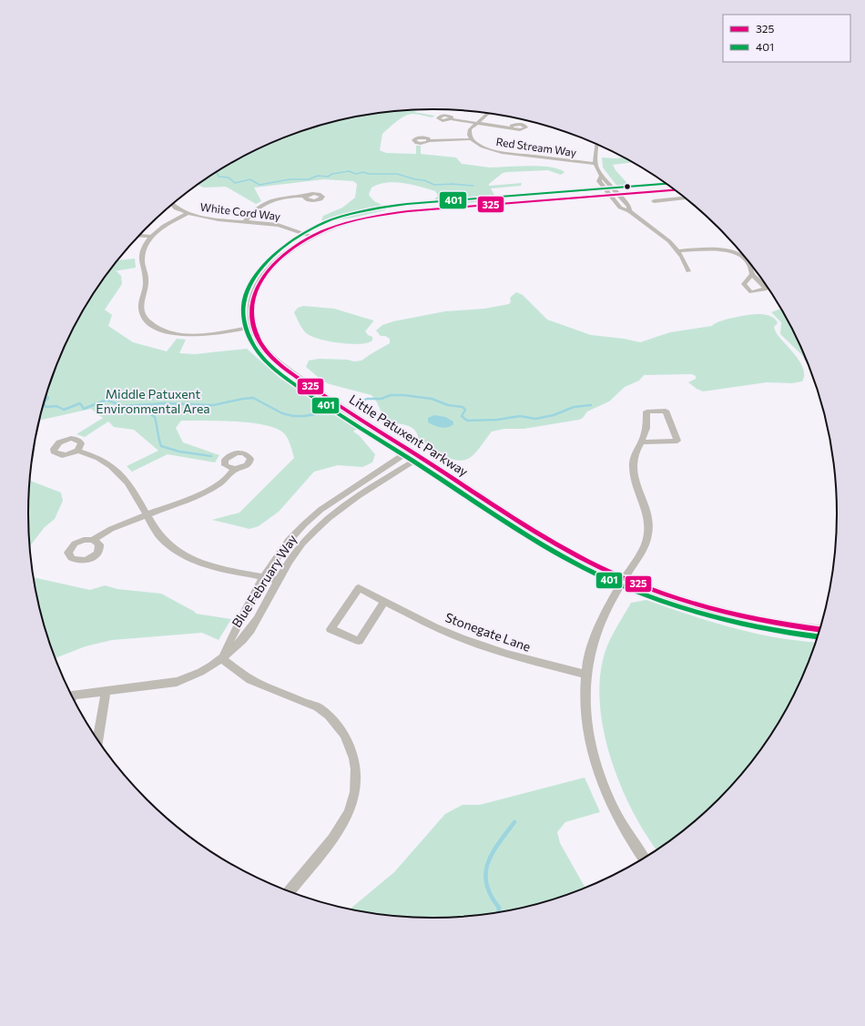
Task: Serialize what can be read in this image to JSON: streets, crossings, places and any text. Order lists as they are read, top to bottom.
{
  "streets": {
    "street": [
      "Red Stream Way",
      "White Cord Way",
      "Little Patuxent Parkway",
      "Blue February Way",
      "Stonegate Lane"
    ]
  },
  "crossings": [
    ["White Cord Way", "Little Patuxent Parkway"],
    ["Little Patuxent Parkway", "Blue February Way"]
  ],
  "parks": ["Middle Patuxent Environmental Area"],
  "lines": ["transit line 401", "transit line 325"],
  "legend": ["325", "401"]
}
